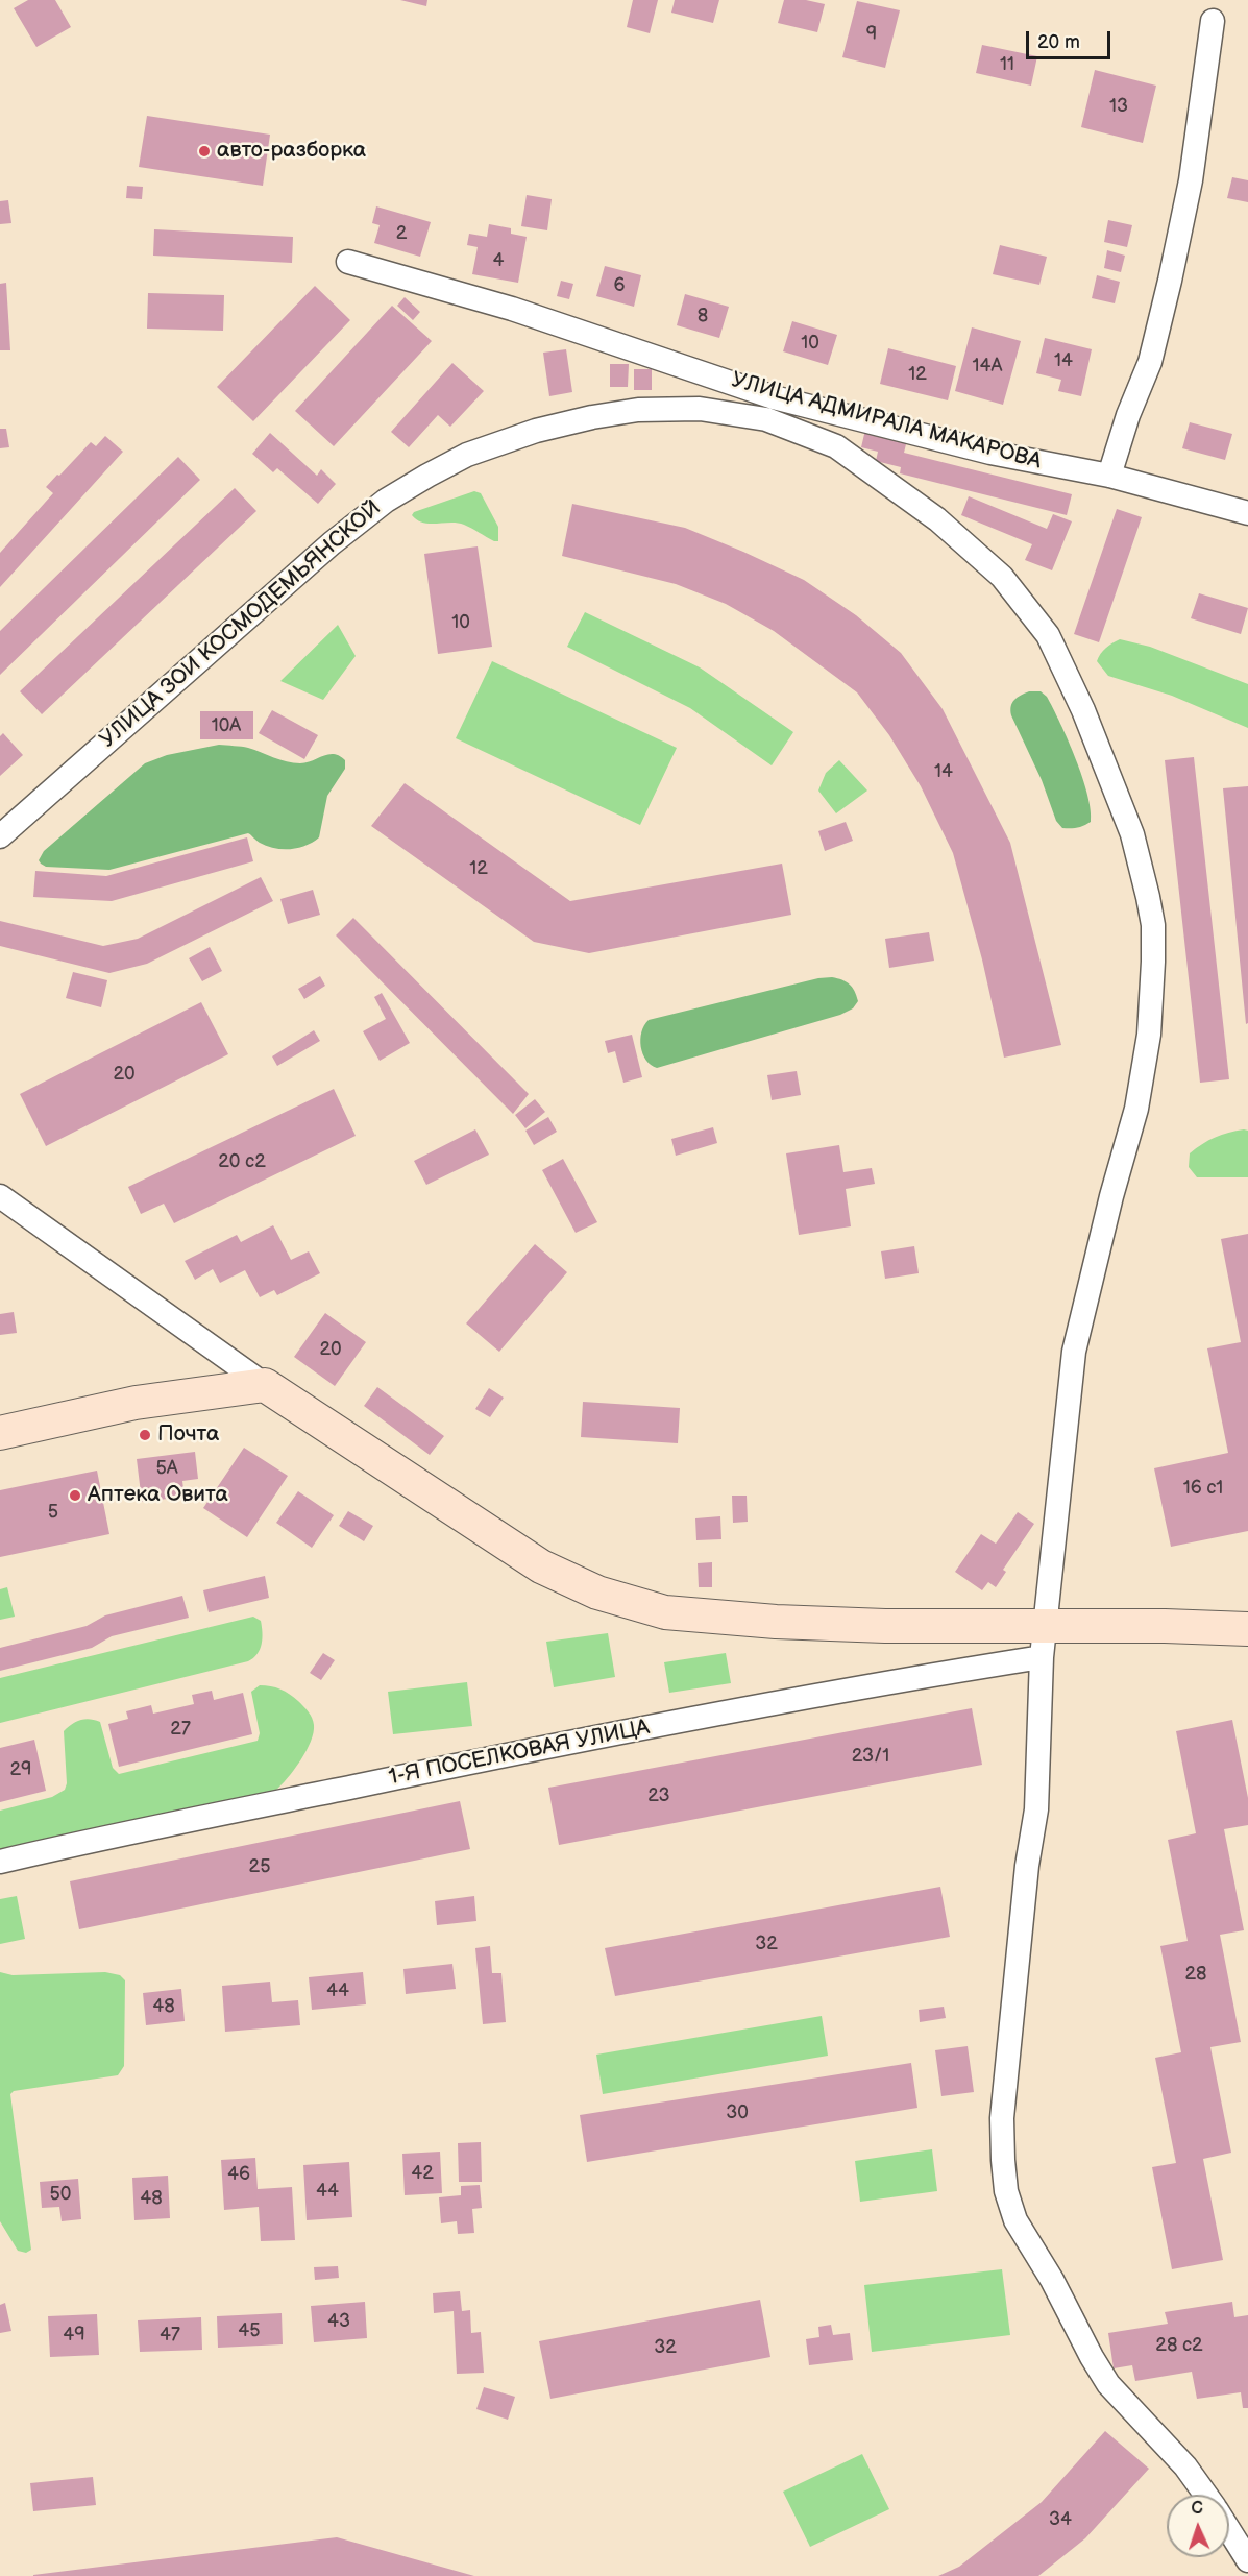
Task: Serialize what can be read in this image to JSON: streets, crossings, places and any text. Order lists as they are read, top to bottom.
{
  "streets": {
    "street": ["УЛИЦА АДМИРАЛА МАКАРОВА", "УЛИЦА ЗОИ КОСМОДЕМЬЯНСКОЙ", "1-Я ПОСЕЛКОВАЯ УЛИЦА"]
  },
  "crossings": [
    ["УЛИЦА ЗОИ КОСМОДЕМЬЯНСКОЙ", "1-Я ПОСЕЛКОВАЯ УЛИЦА"]
  ],
  "places": ["авто-разборка", "Почта", "Аптека Овита"],
  "house_numbers": [
    "9",
    "11",
    "13",
    "2",
    "4",
    "6",
    "8",
    "10",
    "14",
    "14А",
    "12",
    "10",
    "10А",
    "14",
    "12",
    "20",
    "20 с2",
    "20",
    "5А",
    "16 с1",
    "5",
    "27",
    "23/1",
    "29",
    "23",
    "25",
    "32",
    "28",
    "44",
    "48",
    "30",
    "42",
    "46",
    "44",
    "50",
    "48",
    "43",
    "45",
    "49",
    "47",
    "28 с2",
    "32",
    "34"
  ],
  "scale_bar": "20 m",
  "north": "top"
}
